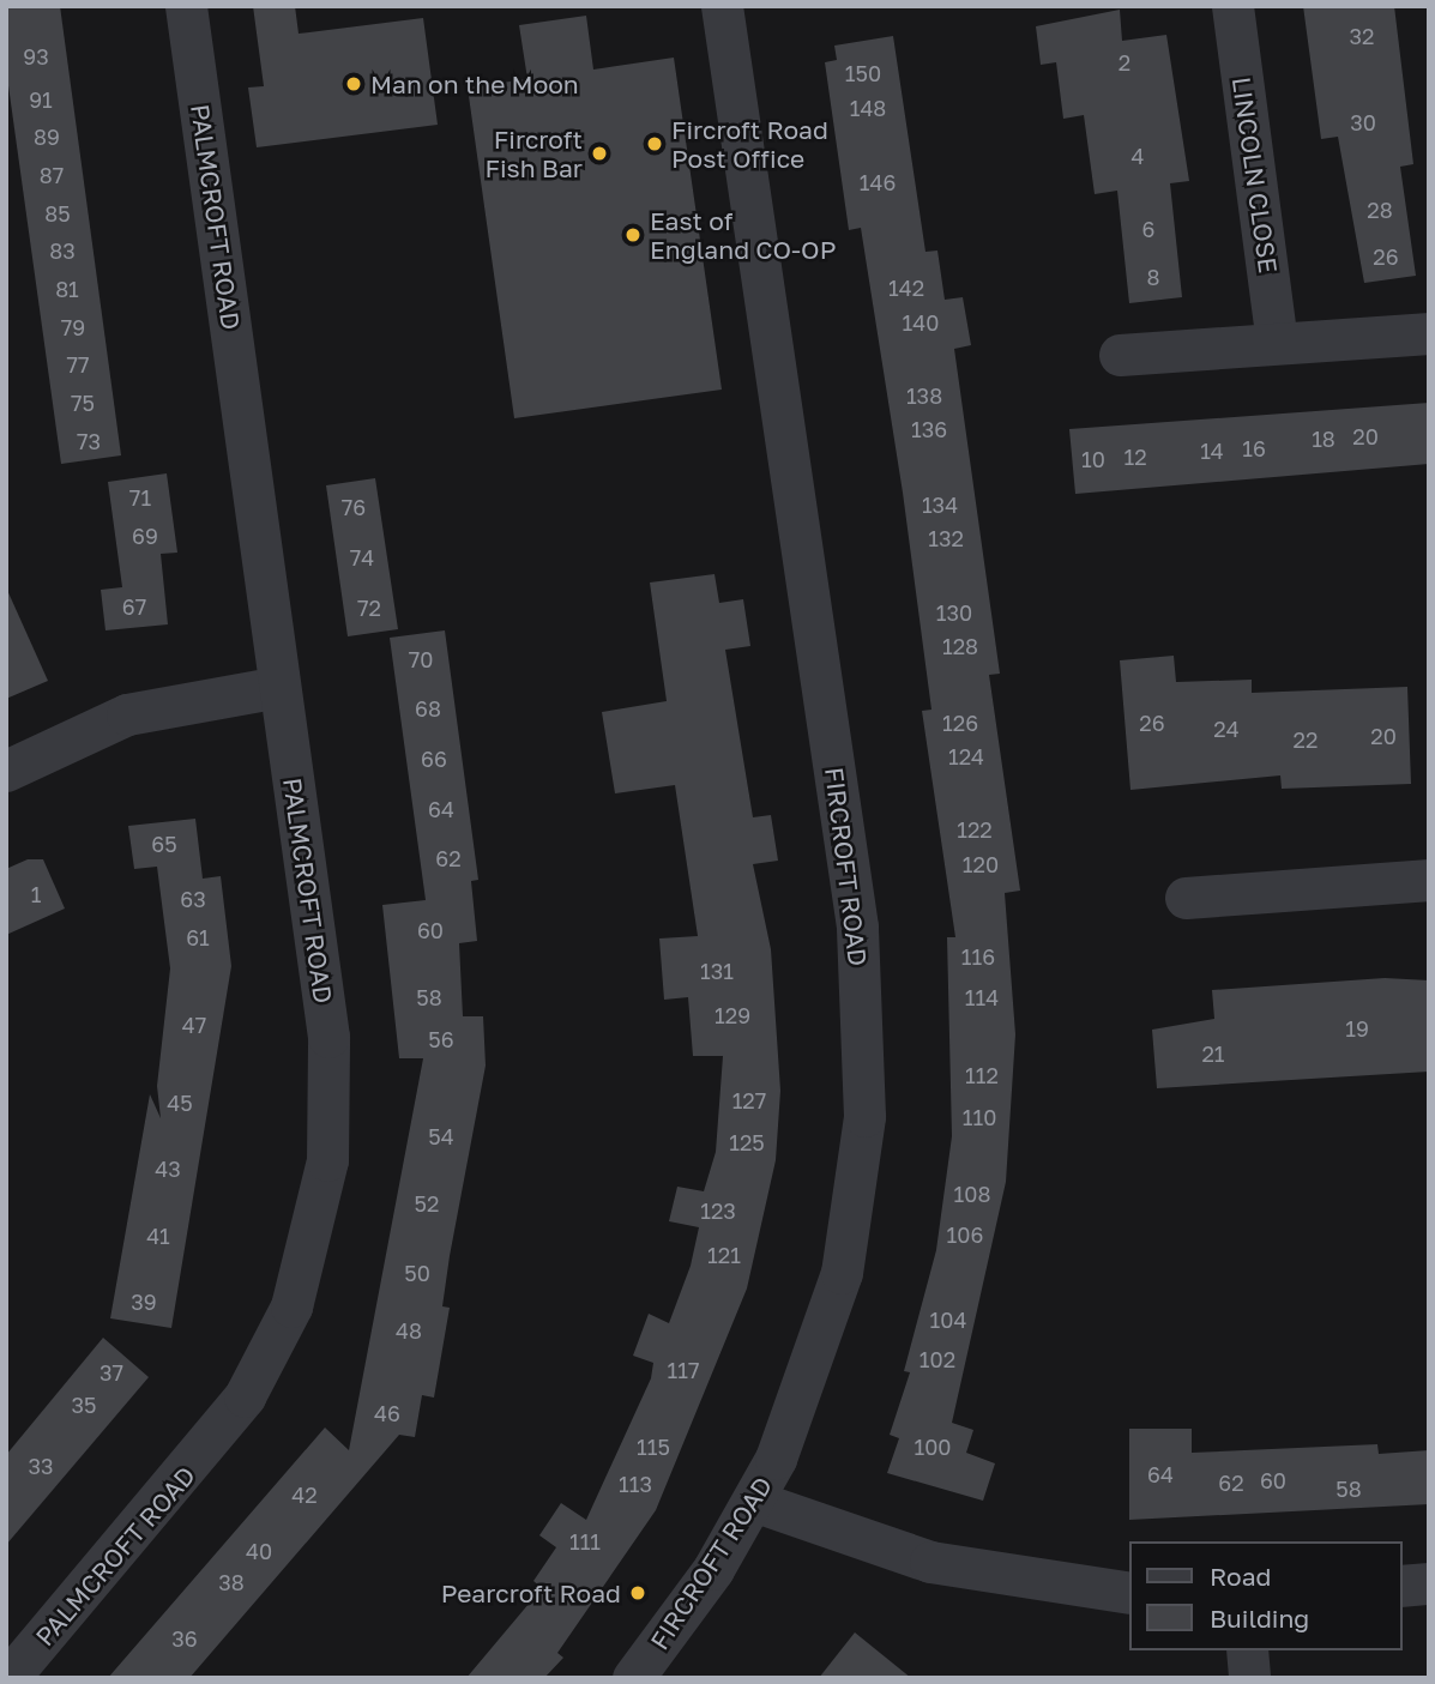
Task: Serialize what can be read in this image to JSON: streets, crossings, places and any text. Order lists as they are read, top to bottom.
{
  "streets": {
    "street": ["LINCOLN CLOSE", "PALMCROFT ROAD", "FIRCROFT ROAD"]
  },
  "places": [
    "Man on the Moon",
    "Fircroft Road Post Office",
    "Fircroft Fish Bar",
    "East of England CO-OP",
    "Pearcroft Road"
  ],
  "house_numbers": [
    "32",
    "93",
    "2",
    "150",
    "91",
    "148",
    "30",
    "89",
    "4",
    "87",
    "146",
    "28",
    "85",
    "6",
    "83",
    "26",
    "8",
    "142",
    "81",
    "140",
    "79",
    "77",
    "138",
    "75",
    "136",
    "20",
    "18",
    "73",
    "16",
    "14",
    "12",
    "10",
    "71",
    "134",
    "76",
    "69",
    "132",
    "74",
    "67",
    "72",
    "130",
    "128",
    "70",
    "68",
    "126",
    "26",
    "24",
    "20",
    "22",
    "124",
    "66",
    "64",
    "122",
    "65",
    "62",
    "120",
    "1",
    "63",
    "60",
    "61",
    "116",
    "131",
    "58",
    "114",
    "129",
    "47",
    "19",
    "56",
    "21",
    "112",
    "127",
    "45",
    "110",
    "54",
    "125",
    "43",
    "108",
    "52",
    "123",
    "106",
    "41",
    "121",
    "50",
    "39",
    "104",
    "48",
    "102",
    "117",
    "37",
    "35",
    "46",
    "115",
    "100",
    "33",
    "64",
    "60",
    "62",
    "113",
    "58",
    "42",
    "111",
    "40",
    "38",
    "36"
  ],
  "legend": ["Road", "Building"]
}
